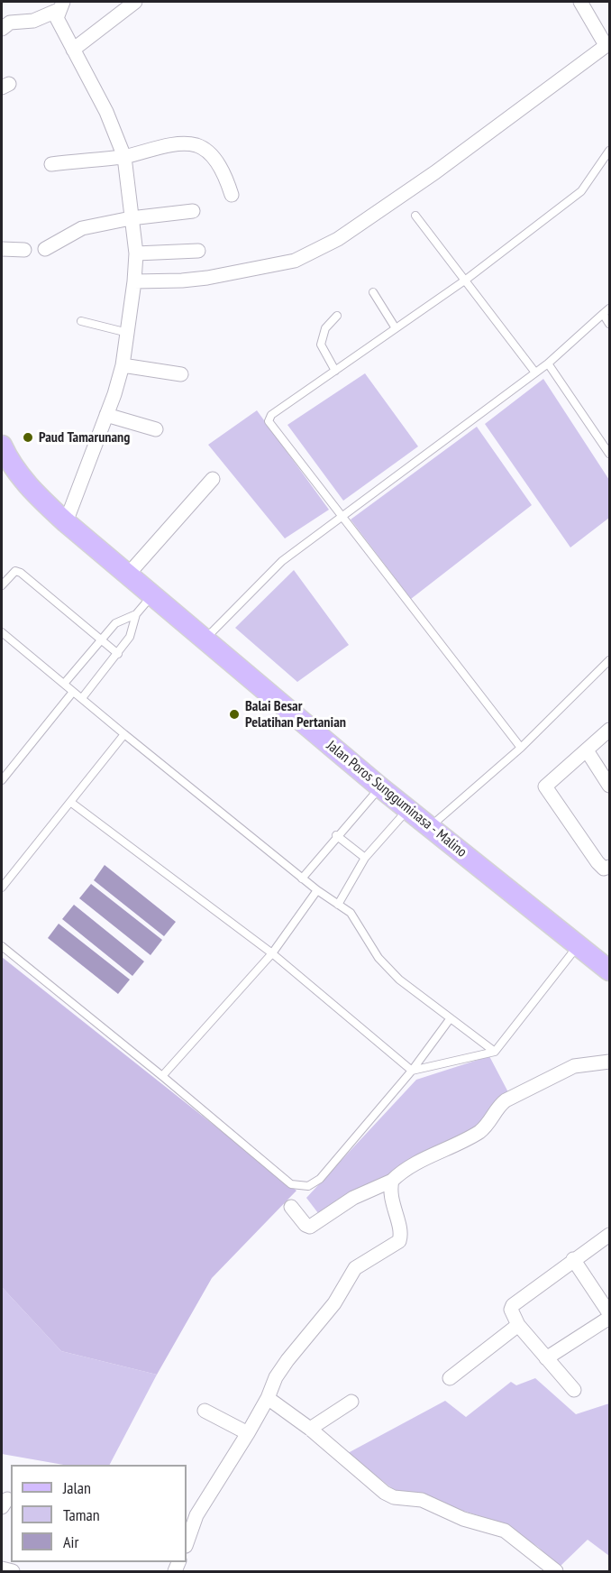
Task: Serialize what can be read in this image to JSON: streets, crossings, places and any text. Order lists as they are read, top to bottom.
{
  "streets": {
    "main road": ["Jalan Poros Sungguminasa - Malino"]
  },
  "places": ["Paud Tamarunang", "Balai Besar Pelatihan Pertanian"],
  "legend": ["Jalan", "Taman", "Air"]
}
